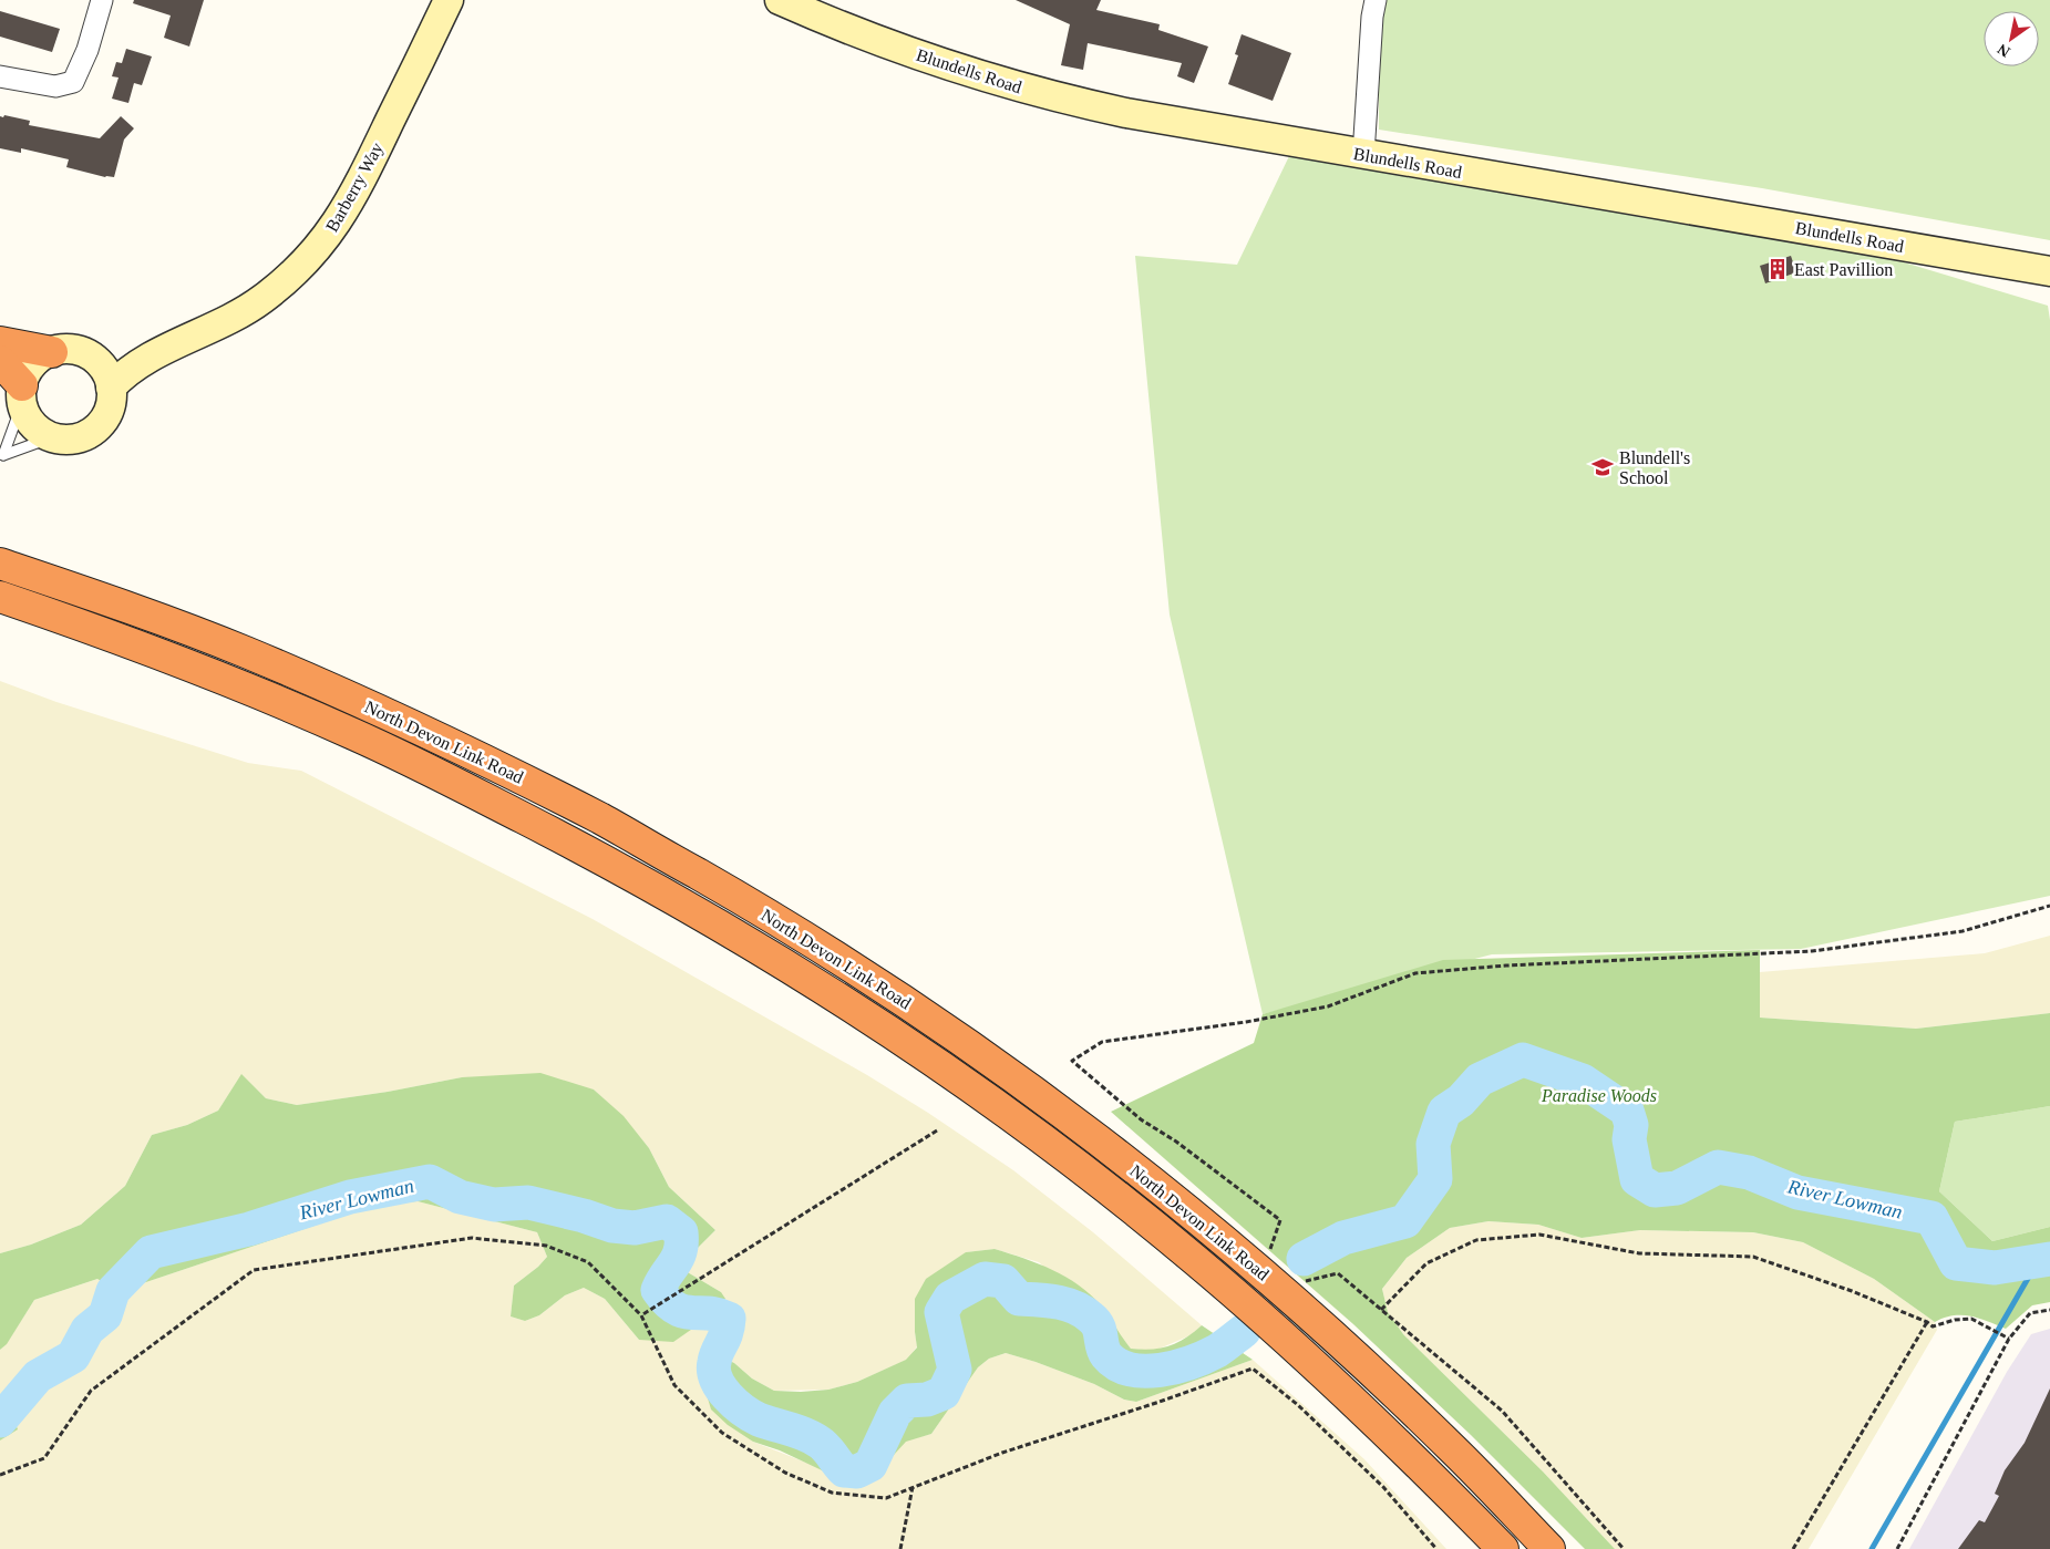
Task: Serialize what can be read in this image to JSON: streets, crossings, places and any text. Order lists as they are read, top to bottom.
{
  "streets": {
    "highway": ["North Devon Link Road"],
    "street": ["Blundells Road", "Barberry Way"]
  },
  "water": ["River Lowman"],
  "parks": ["Paradise Woods"],
  "places": {
    "building": ["East Pavillion"],
    "school or university": ["Blundell's School"]
  },
  "north": "bottom left"
}
